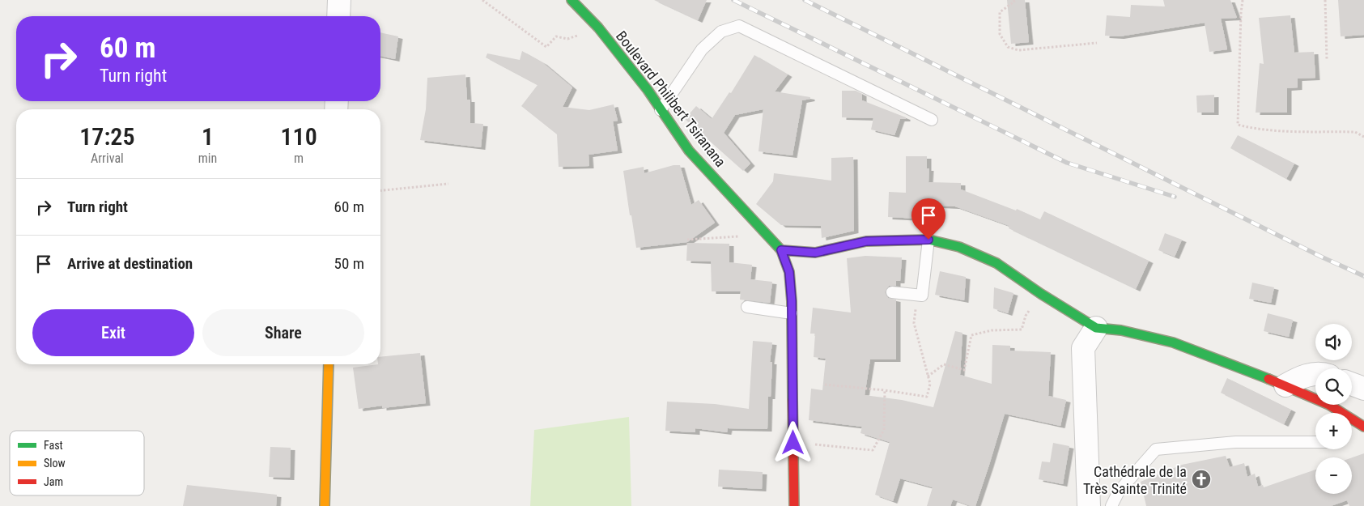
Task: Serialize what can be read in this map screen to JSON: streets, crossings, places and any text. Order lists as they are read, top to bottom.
{
  "streets": {
    "street": ["Boulevard Philibert Tsiranana"]
  },
  "places": {
    "church": ["Cathédrale de la Très Sainte Trinité"]
  },
  "legend": ["Fast", "Slow", "Jam"],
  "page": {
    "turn": ["60 m", "Turn right"],
    "eta": [
      "17:25",
      "Arrival",
      "1",
      "min",
      "110",
      "m"
    ],
    "list": [
      {
        "name": "Turn right",
        "value": "60 m"
      },
      {
        "name": "Arrive at destination",
        "value": "50 m"
      }
    ],
    "buttons": ["Exit", "Share"],
    "map_buttons": ["+", "−"]
  }
}
